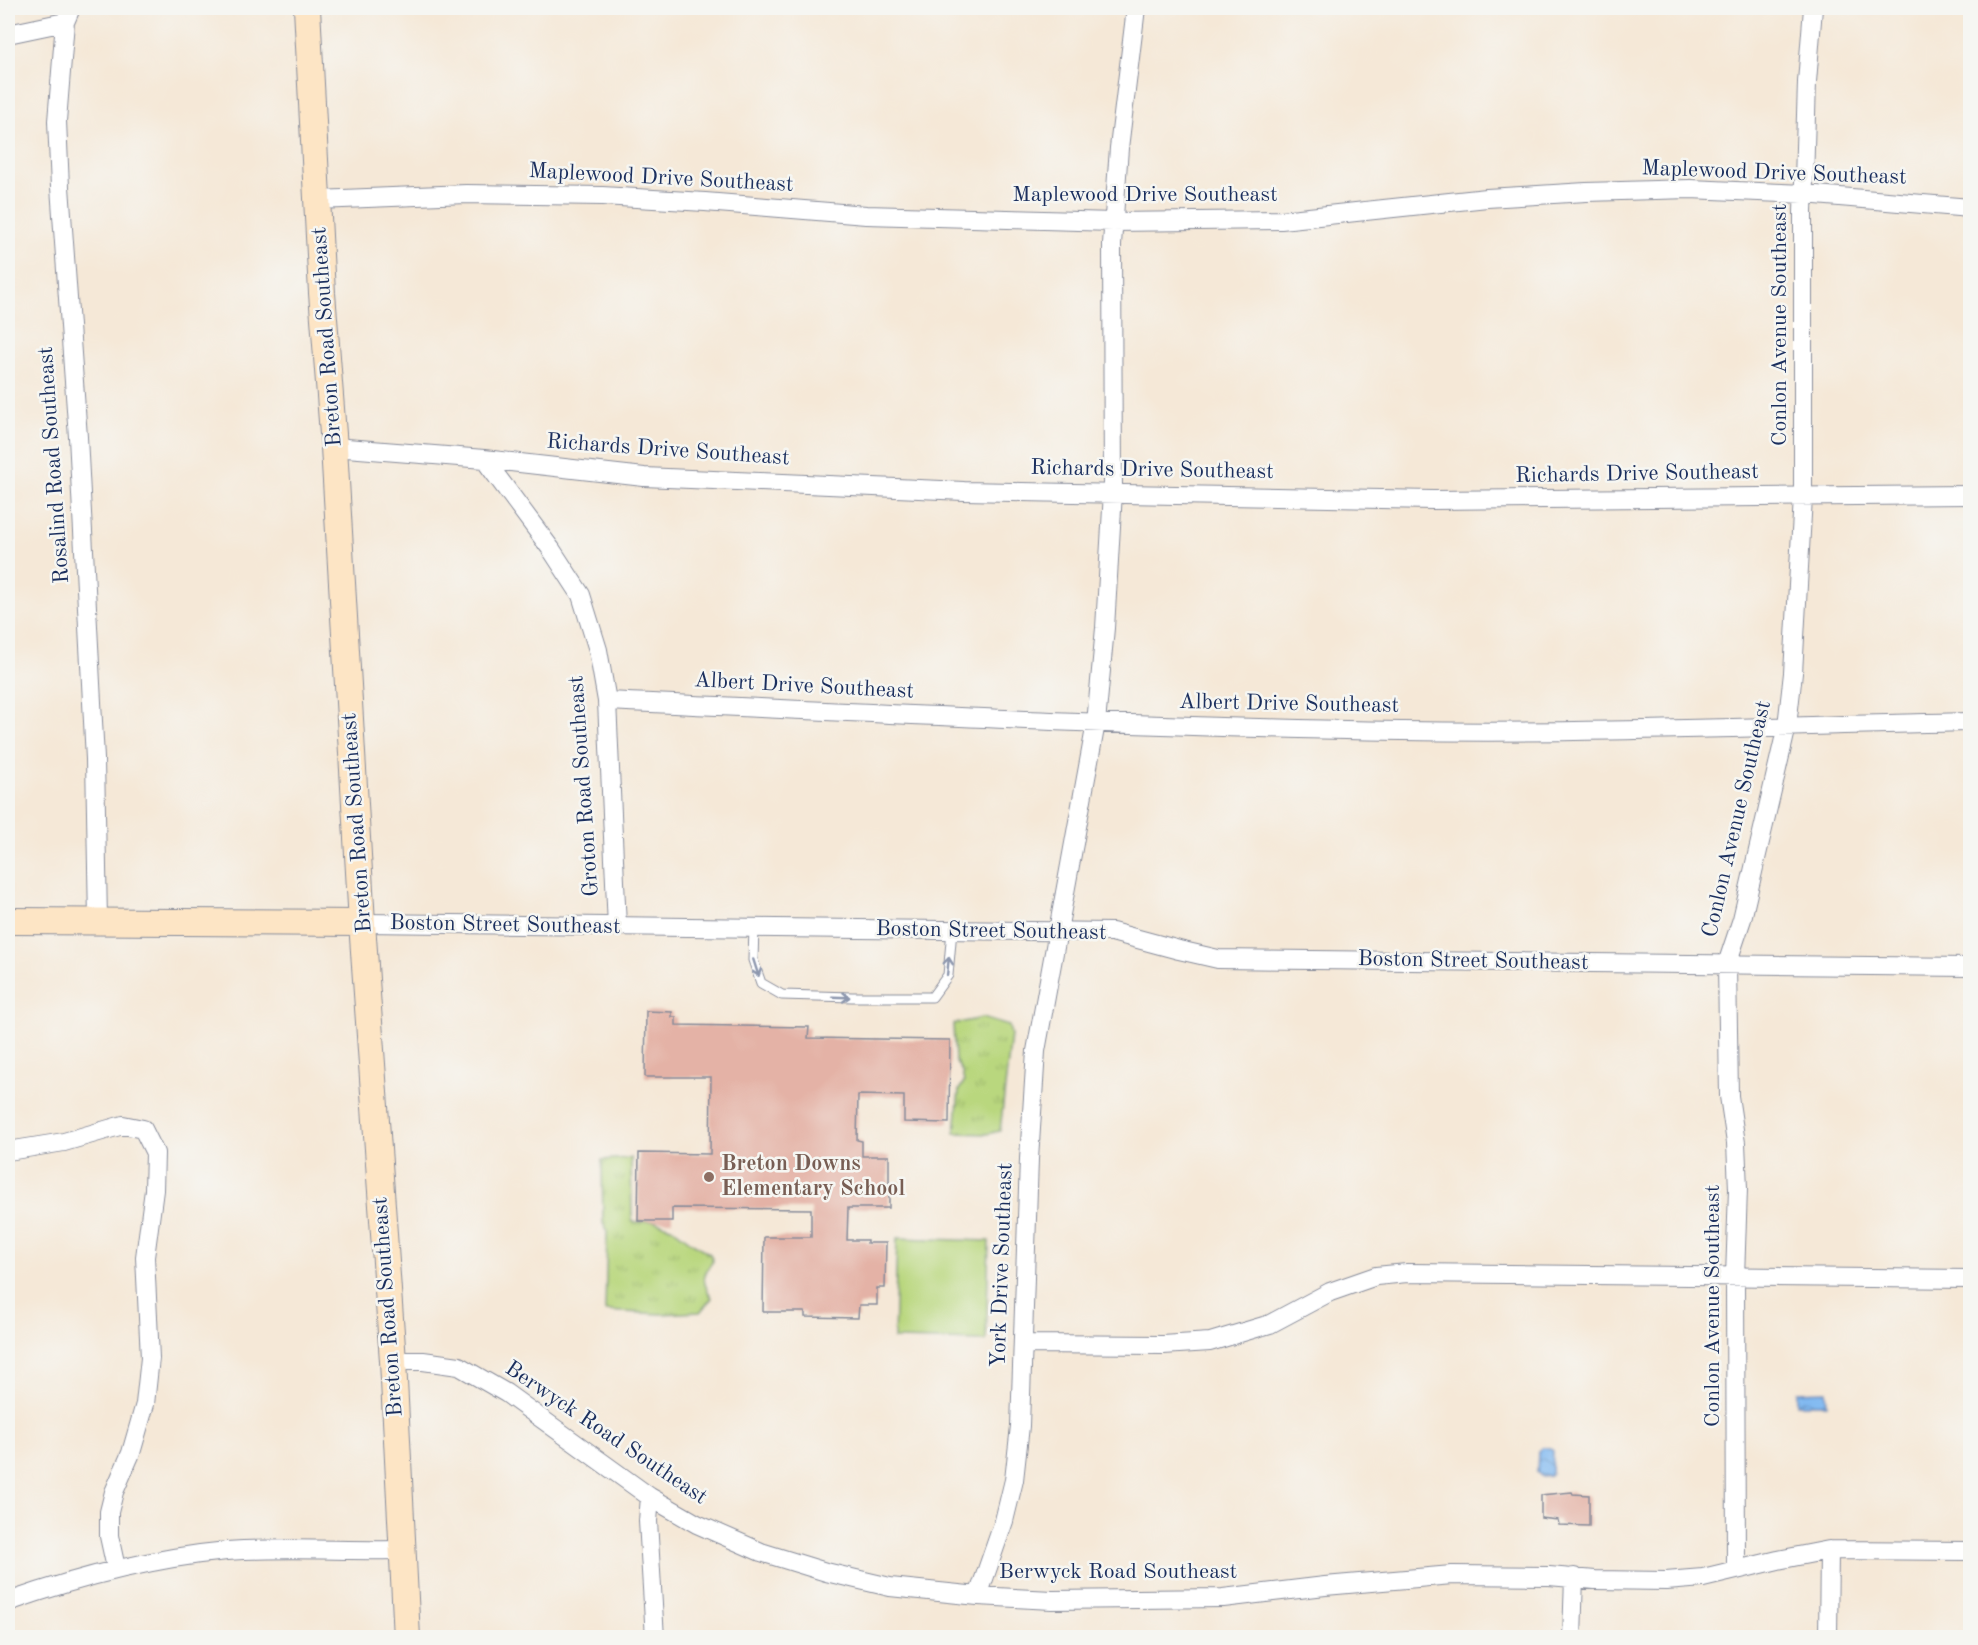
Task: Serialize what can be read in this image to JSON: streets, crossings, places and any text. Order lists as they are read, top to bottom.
{
  "streets": {
    "main road": ["Breton Road Southeast", "Boston Street Southeast"],
    "street": [
      "Maplewood Drive Southeast",
      "Conlon Avenue Southeast",
      "Richards Drive Southeast",
      "Rosalind Road Southeast",
      "Albert Drive Southeast",
      "Groton Road Southeast",
      "York Drive Southeast",
      "Berwyck Road Southeast"
    ]
  },
  "crossings": [
    ["Maplewood Drive Southeast", "Conlon Avenue Southeast"],
    ["Maplewood Drive Southeast", "Breton Road Southeast"],
    ["Maplewood Drive Southeast", "York Drive Southeast"],
    ["Conlon Avenue Southeast", "Richards Drive Southeast"],
    ["Conlon Avenue Southeast", "Albert Drive Southeast"],
    ["Conlon Avenue Southeast", "Boston Street Southeast"],
    ["Conlon Avenue Southeast", "Berwyck Road Southeast"],
    ["Breton Road Southeast", "Richards Drive Southeast"],
    ["Breton Road Southeast", "Boston Street Southeast"],
    ["Breton Road Southeast", "Berwyck Road Southeast"],
    ["Richards Drive Southeast", "Groton Road Southeast"],
    ["Richards Drive Southeast", "York Drive Southeast"],
    ["Rosalind Road Southeast", "Boston Street Southeast"],
    ["Albert Drive Southeast", "Groton Road Southeast"],
    ["Albert Drive Southeast", "York Drive Southeast"],
    ["Groton Road Southeast", "Boston Street Southeast"],
    ["Boston Street Southeast", "York Drive Southeast"],
    ["York Drive Southeast", "Berwyck Road Southeast"]
  ],
  "places": ["Breton Downs Elementary School"]
}
